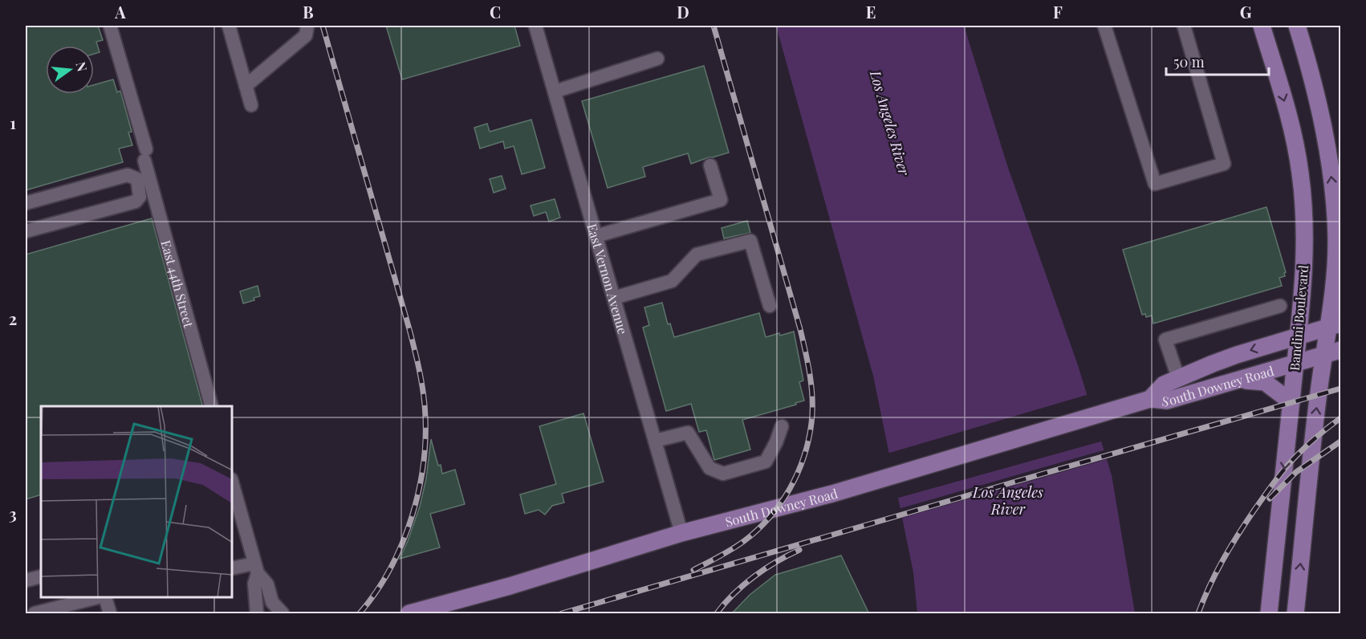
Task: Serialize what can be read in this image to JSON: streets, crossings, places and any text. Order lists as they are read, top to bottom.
{
  "streets": {
    "main road": ["Bandini Boulevard", "South Downey Road"],
    "street": ["East Vernon Avenue", "East 44th Street"]
  },
  "crossings": [
    ["East Vernon Avenue", "South Downey Road"],
    ["Bandini Boulevard", "South Downey Road"]
  ],
  "water": ["Los Angeles River"],
  "scale_bar": "50 m",
  "north": "right",
  "grid": {
    "columns": [
      "A",
      "B",
      "C",
      "D",
      "E",
      "F",
      "G"
    ],
    "rows": ["1", "2", "3"]
  }
}
